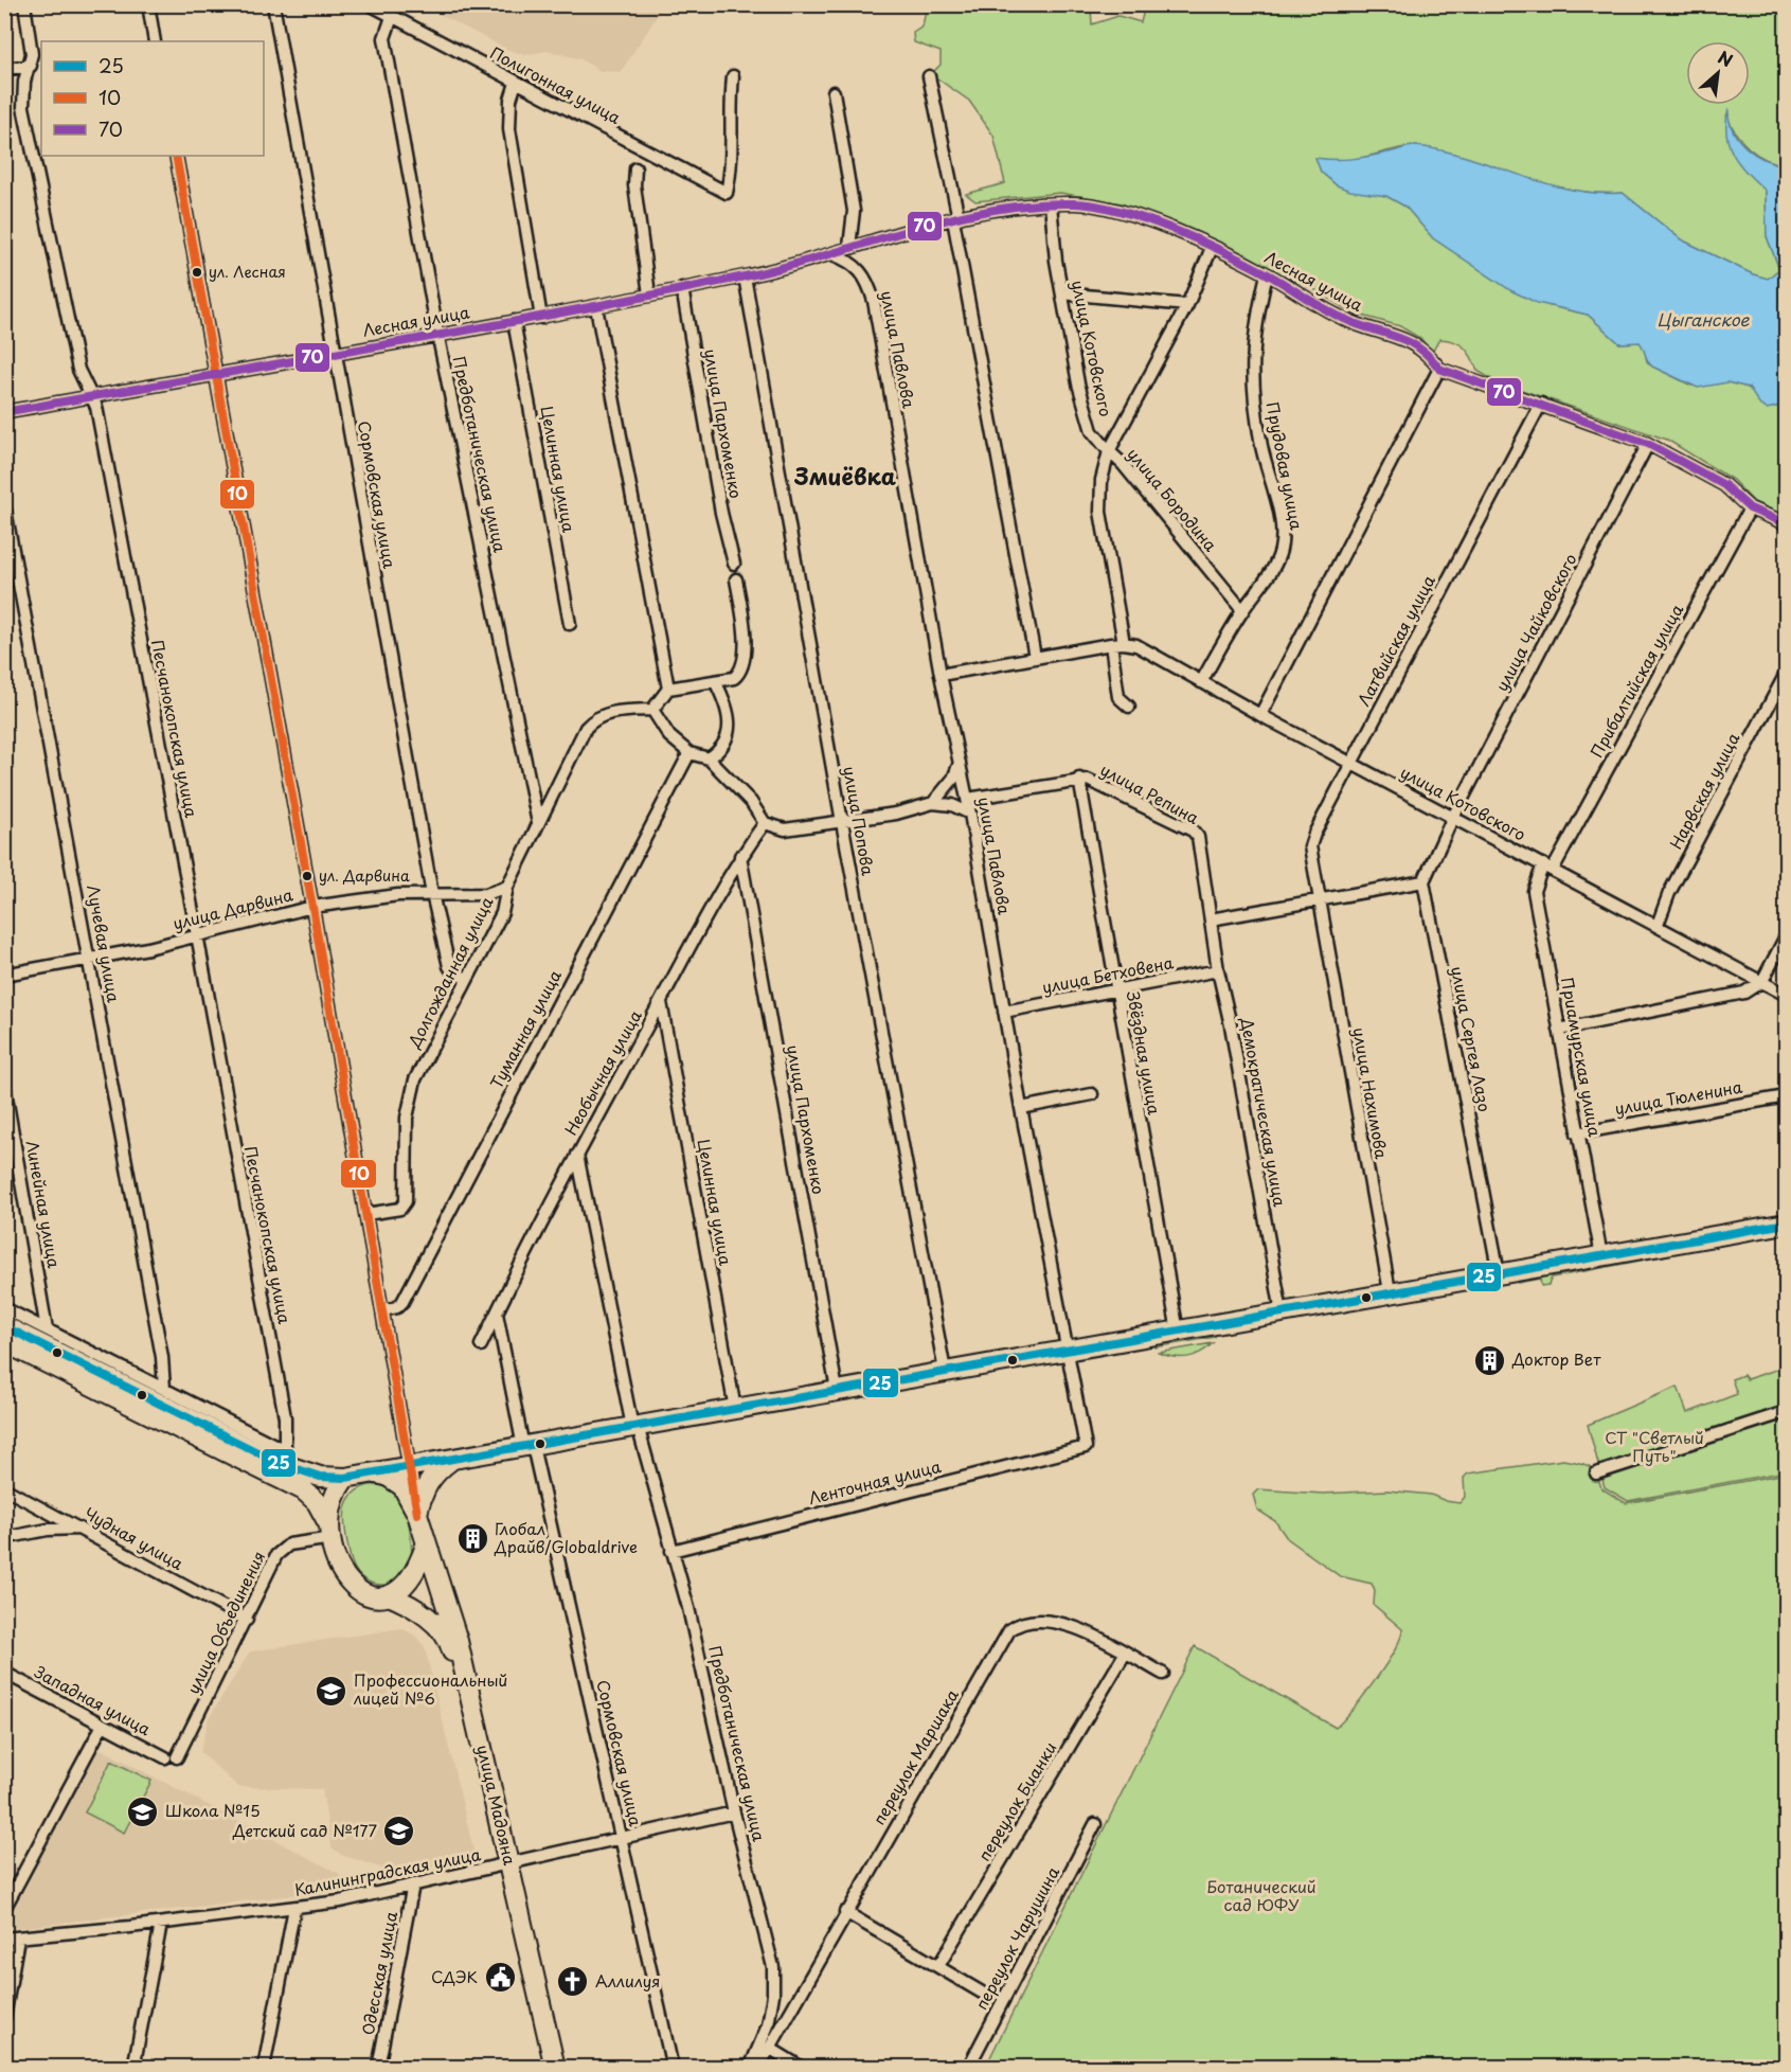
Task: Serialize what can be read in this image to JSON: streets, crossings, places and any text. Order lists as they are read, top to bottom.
{
  "streets": {
    "main road": ["улица Мадояна"],
    "street": [
      "Полигонная улица",
      "Лесная улица",
      "улица Котовского",
      "улица Павлова",
      "улица Пархоменко",
      "Предботаническая улица",
      "Прудовая улица",
      "Целинная улица",
      "Сормовская улица",
      "улица Бородина",
      "улица Чайковского",
      "Латвийская улица",
      "Прибалтийская улица",
      "Песчанокопская улица",
      "Нарвская улица",
      "улица Репина",
      "улица Попова",
      "улица Дарвина",
      "Лучевая улица",
      "Долгожданная улица",
      "улица Бетховена",
      "Туманная улица",
      "улица Сергея Лазо",
      "Звёздная улица",
      "Приамурская улица",
      "Необычная улица",
      "улица Нахимова",
      "улица Тюленина",
      "Демократическая улица",
      "Линейная улица",
      "Ленточная улица",
      "Чудная улица",
      "улица Объединения",
      "Западная улица",
      "переулок Маршака",
      "переулок Бианки",
      "Калининградская улица",
      "переулок Чарушина",
      "Одесская улица"
    ]
  },
  "crossings": [
    ["Полигонная улица", "Предботаническая улица"],
    ["Лесная улица", "улица Котовского"],
    ["Лесная улица", "улица Павлова"],
    ["Лесная улица", "улица Пархоменко"],
    ["Лесная улица", "Предботаническая улица"],
    ["Лесная улица", "Прудовая улица"],
    ["Лесная улица", "Целинная улица"],
    ["Лесная улица", "Сормовская улица"],
    ["Лесная улица", "улица Бородина"],
    ["Лесная улица", "улица Чайковского"],
    ["Лесная улица", "Латвийская улица"],
    ["Лесная улица", "Прибалтийская улица"],
    ["Лесная улица", "Песчанокопская улица"],
    ["Лесная улица", "улица Попова"],
    ["улица Котовского", "улица Павлова"],
    ["улица Котовского", "Прудовая улица"],
    ["улица Котовского", "улица Бородина"],
    ["улица Котовского", "улица Чайковского"],
    ["улица Котовского", "Латвийская улица"],
    ["улица Котовского", "Прибалтийская улица"],
    ["улица Котовского", "Нарвская улица"],
    ["улица Котовского", "Приамурская улица"],
    ["улица Павлова", "улица Репина"],
    ["улица Павлова", "улица Бетховена"],
    ["улица Павлова", "Ленточная улица"],
    ["улица Пархоменко", "Необычная улица"],
    ["Предботаническая улица", "Долгожданная улица"],
    ["Предботаническая улица", "Необычная улица"],
    ["Предботаническая улица", "Ленточная улица"],
    ["Предботаническая улица", "Калининградская улица"],
    ["Прудовая улица", "улица Бородина"],
    ["Целинная улица", "Необычная улица"],
    ["Сормовская улица", "улица Дарвина"],
    ["Сормовская улица", "Долгожданная улица"],
    ["Сормовская улица", "Необычная улица"],
    ["Сормовская улица", "Калининградская улица"],
    ["Латвийская улица", "улица Нахимова"],
    ["Прибалтийская улица", "Приамурская улица"],
    ["Песчанокопская улица", "улица Дарвина"],
    ["улица Репина", "Звёздная улица"],
    ["улица Репина", "Демократическая улица"],
    ["улица Дарвина", "Лучевая улица"],
    ["улица Дарвина", "Долгожданная улица"],
    ["Долгожданная улица", "Туманная улица"],
    ["улица Бетховена", "Звёздная улица"],
    ["улица Бетховена", "Демократическая улица"],
    ["Приамурская улица", "улица Тюленина"],
    ["Чудная улица", "улица Объединения"],
    ["улица Объединения", "Западная улица"],
    ["улица Объединения", "улица Мадояна"],
    ["переулок Маршака", "переулок Бианки"],
    ["улица Мадояна", "Калининградская улица"],
    ["Калининградская улица", "Одесская улица"]
  ],
  "districts": ["Змиёвка"],
  "water": ["Цыганское"],
  "parks": ["СТ \"Светлый Путь\"", "Ботанический сад ЮФУ"],
  "places": {
    "other": ["ул. Лесная", "ул. Дарвина"],
    "building": ["Доктор Вет", "Глобал Драйв/Globaldrive"],
    "school or university": ["Профессиональный лицей №6", "Школа №15", "Детский сад №177"],
    "public building": ["СДЭК"],
    "church": ["Аллилуя"]
  },
  "lines": ["transit line 10", "transit line 70", "transit line 25"],
  "legend": ["25", "10", "70"],
  "north": "top right"
}
